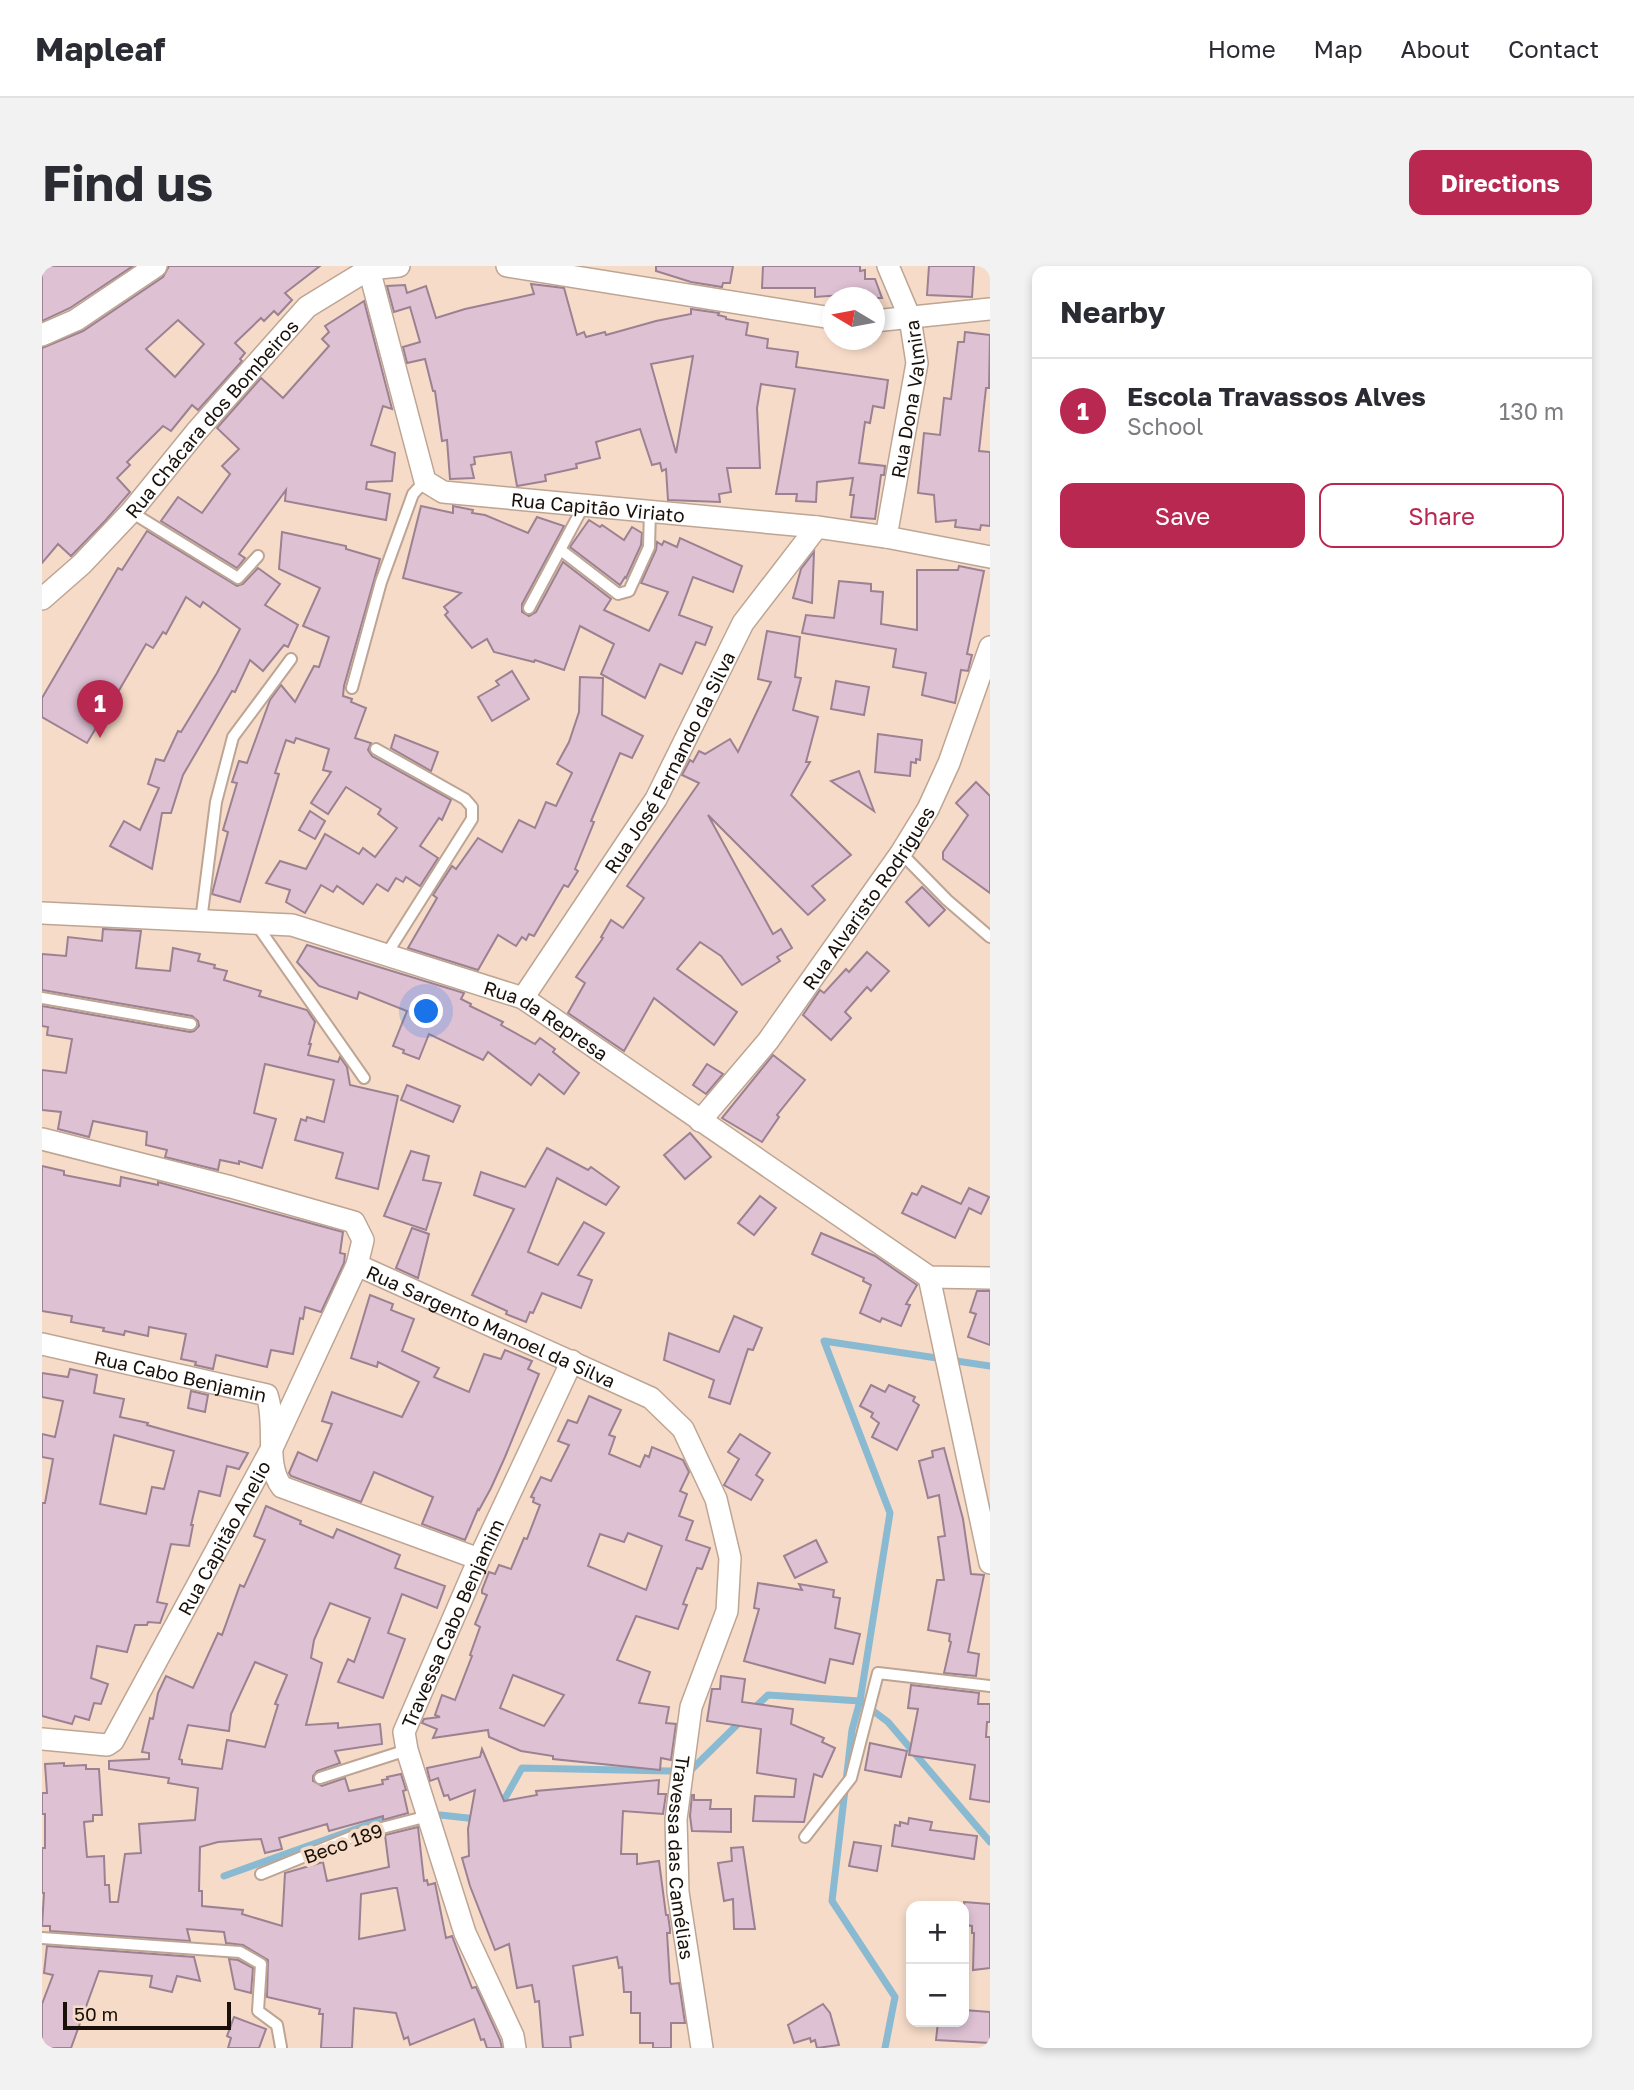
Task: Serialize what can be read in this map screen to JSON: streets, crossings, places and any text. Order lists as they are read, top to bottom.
{
  "streets": {
    "street": [
      "Rua Dona Valmira",
      "Rua Chácara dos Bombeiros",
      "Rua Capitão Viriato",
      "Rua José Fernando da Silva",
      "Rua Alvaristo Rodrigues",
      "Rua da Represa",
      "Rua Sargento Manoel da Silva",
      "Rua Cabo Benjamin",
      "Rua Capitão Anelio",
      "Travessa Cabo Benjamim",
      "Travessa das Camélias"
    ],
    "lane": ["Beco 189"]
  },
  "crossings": [
    ["Rua Dona Valmira", "Rua Capitão Viriato"],
    ["Rua Capitão Viriato", "Rua José Fernando da Silva"],
    ["Rua José Fernando da Silva", "Rua da Represa"],
    ["Rua Alvaristo Rodrigues", "Rua da Represa"],
    ["Rua Sargento Manoel da Silva", "Rua Capitão Anelio"],
    ["Rua Sargento Manoel da Silva", "Travessa Cabo Benjamim"],
    ["Rua Sargento Manoel da Silva", "Travessa das Camélias"],
    ["Rua Cabo Benjamin", "Rua Capitão Anelio"],
    ["Rua Cabo Benjamin", "Travessa Cabo Benjamim"],
    ["Travessa Cabo Benjamim", "Beco 189"]
  ],
  "scale_bar": "50 m",
  "north": "left",
  "page": {
    "header": "Mapleaf",
    "nav": [
      "Home",
      "Map",
      "About",
      "Contact"
    ],
    "buttons": [
      "Directions",
      ["Save", "Share"]
    ],
    "title": "Find us",
    "heading": "Nearby",
    "list": [
      {
        "mark": "1",
        "name": "Escola Travassos Alves",
        "note": "School",
        "value": "130 m"
      }
    ],
    "pins": "1",
    "map_buttons": ["+", "−"],
    "scale": "50 m"
  }
}
